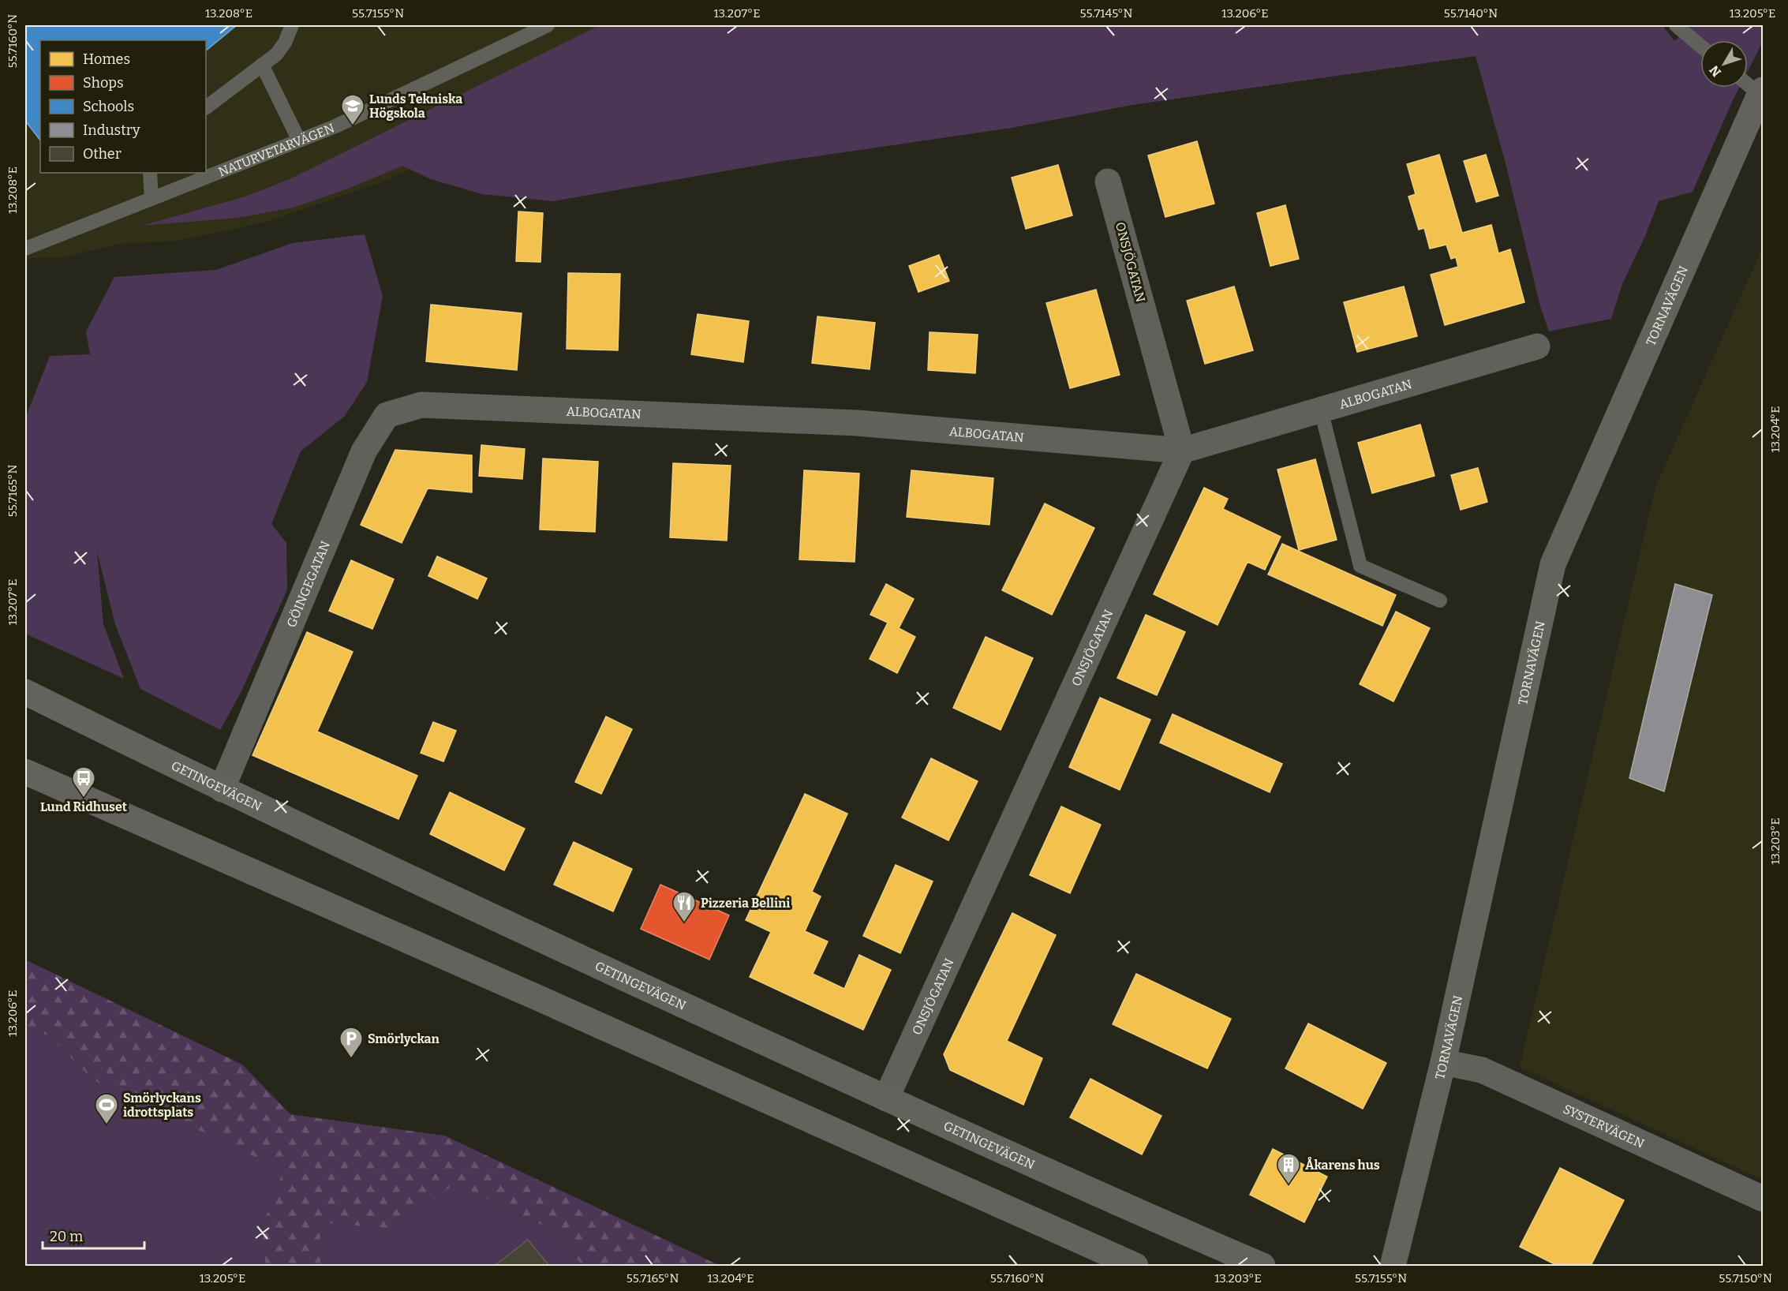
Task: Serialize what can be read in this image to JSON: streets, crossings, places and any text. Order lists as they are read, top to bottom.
{
  "streets": {
    "main road": ["TORNAVÄGEN", "GETINGEVÄGEN"],
    "street": [
      "ONSJÖGATAN",
      "ALBOGATAN",
      "GÖINGEGATAN",
      "SYSTERVÄGEN"
    ],
    "lane": ["NATURVETARVÄGEN"]
  },
  "crossings": [
    ["ONSJÖGATAN", "ALBOGATAN"],
    ["ONSJÖGATAN", "GETINGEVÄGEN"],
    ["TORNAVÄGEN", "SYSTERVÄGEN"],
    ["ALBOGATAN", "GÖINGEGATAN"],
    ["GÖINGEGATAN", "GETINGEVÄGEN"]
  ],
  "places": {
    "school or university": ["Lunds Tekniska Högskola"],
    "bus stop": ["Lund Ridhuset"],
    "restaurant": ["Pizzeria Bellini"],
    "parking": ["Smörlyckan"],
    "sports": ["Smörlyckans idrottsplats"],
    "building": ["Åkarens hus"]
  },
  "legend": [
    "Homes",
    "Shops",
    "Schools",
    "Industry",
    "Other"
  ],
  "scale_bar": "20 m",
  "north": "bottom left",
  "coordinates": [
    "13.208°E",
    "55.7155°N",
    "13.207°E",
    "55.7145°N",
    "13.206°E",
    "55.7140°N",
    "13.205°E",
    "55.7160°N",
    "13.204°E",
    "55.7165°N",
    "13.203°E",
    "55.7150°N"
  ]
}
